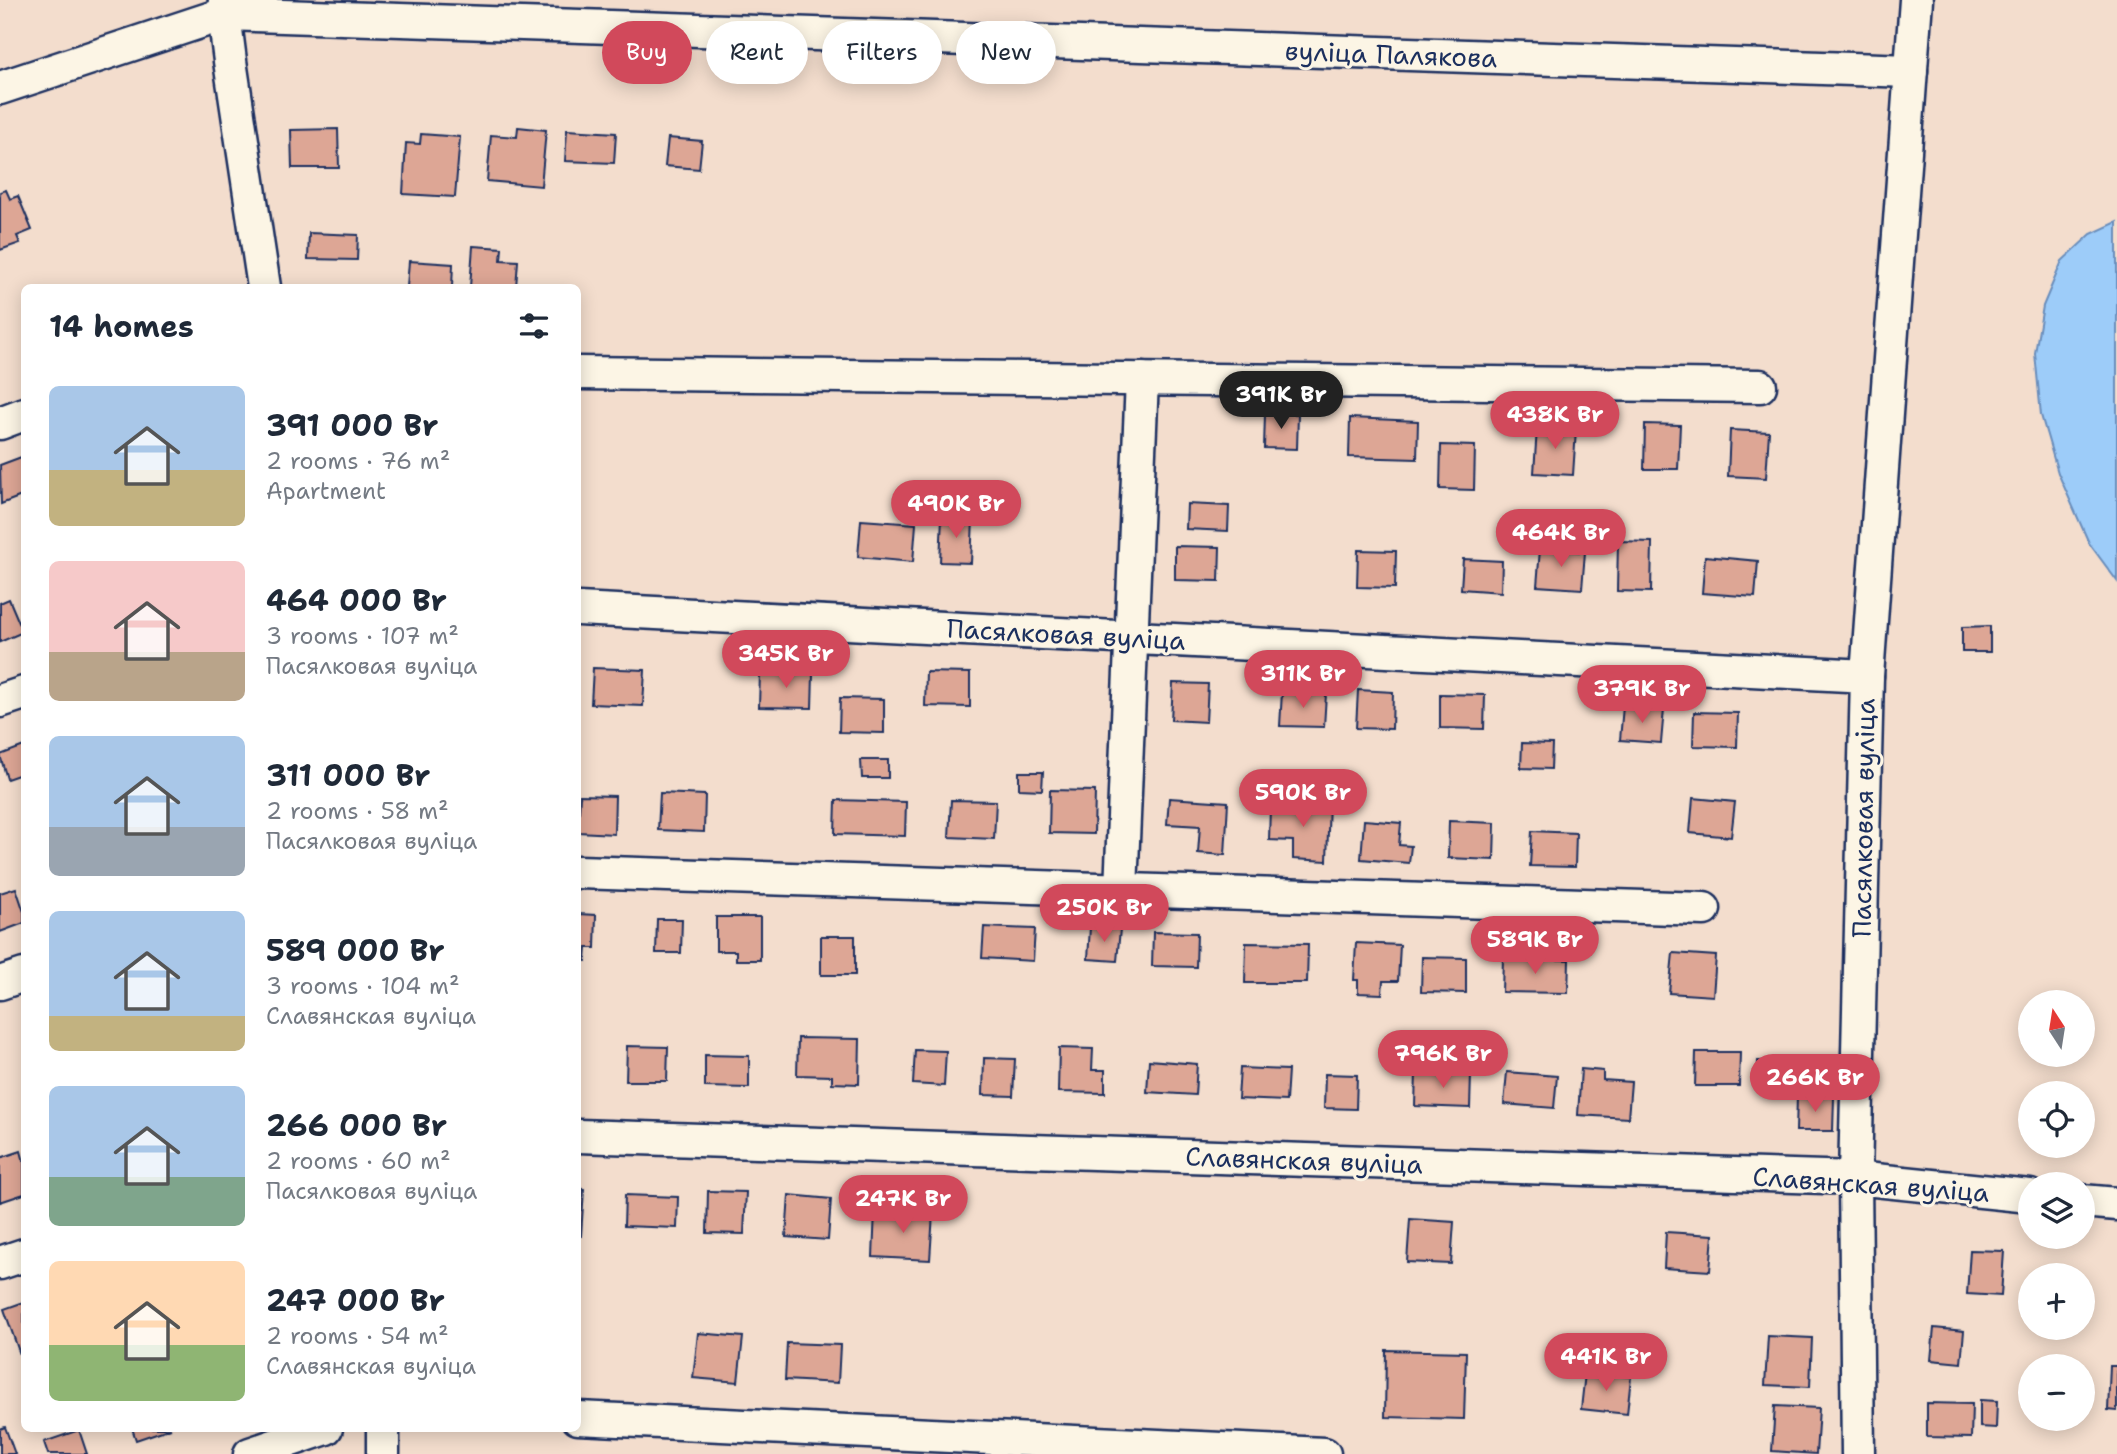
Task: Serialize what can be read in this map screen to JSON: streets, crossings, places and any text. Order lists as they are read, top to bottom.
{
  "streets": {
    "street": ["вуліца Палякова", "Пасялковая вуліца", "Славянская вуліца"]
  },
  "crossings": [
    ["Пасялковая вуліца", "Славянская вуліца"]
  ],
  "north": "top",
  "page": {
    "chip": [
      "Buy",
      "Rent",
      "Filters",
      "New"
    ],
    "heading": "14 homes",
    "list": [
      {
        "name": "391 000 Br",
        "note": "2 rooms · 76 m² · Apartment"
      },
      {
        "name": "464 000 Br",
        "note": "3 rooms · 107 m² · Пасялковая вуліца"
      },
      {
        "name": "311 000 Br",
        "note": "2 rooms · 58 m² · Пасялковая вуліца"
      },
      {
        "name": "589 000 Br",
        "note": "3 rooms · 104 m² · Славянская вуліца"
      },
      {
        "name": "266 000 Br",
        "note": "2 rooms · 60 m² · Пасялковая вуліца"
      },
      {
        "name": "247 000 Br",
        "note": "2 rooms · 54 m² · Славянская вуліца"
      }
    ],
    "price": [
      "391K Br",
      "438K Br",
      "490K Br",
      "464K Br",
      "345K Br",
      "311K Br",
      "379K Br",
      "590K Br",
      "250K Br",
      "589K Br",
      "796K Br",
      "266K Br",
      "247K Br",
      "441K Br"
    ],
    "map_buttons": ["+", "−"]
  }
}
